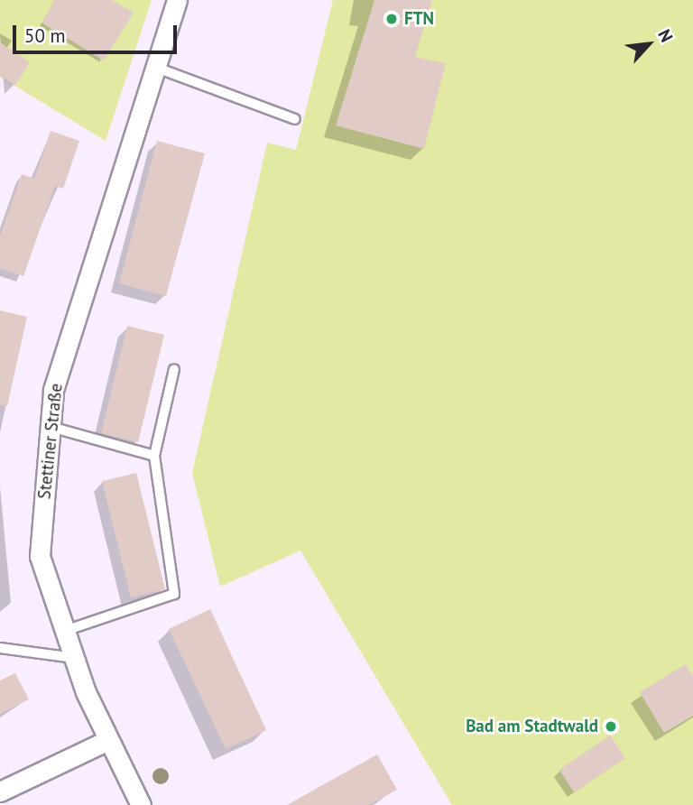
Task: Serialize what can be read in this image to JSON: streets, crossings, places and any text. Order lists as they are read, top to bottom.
{
  "streets": {
    "street": ["Stettiner Straße"]
  },
  "places": ["FTN", "Bad am Stadtwald"],
  "scale_bar": "50 m",
  "north": "top right"
}
